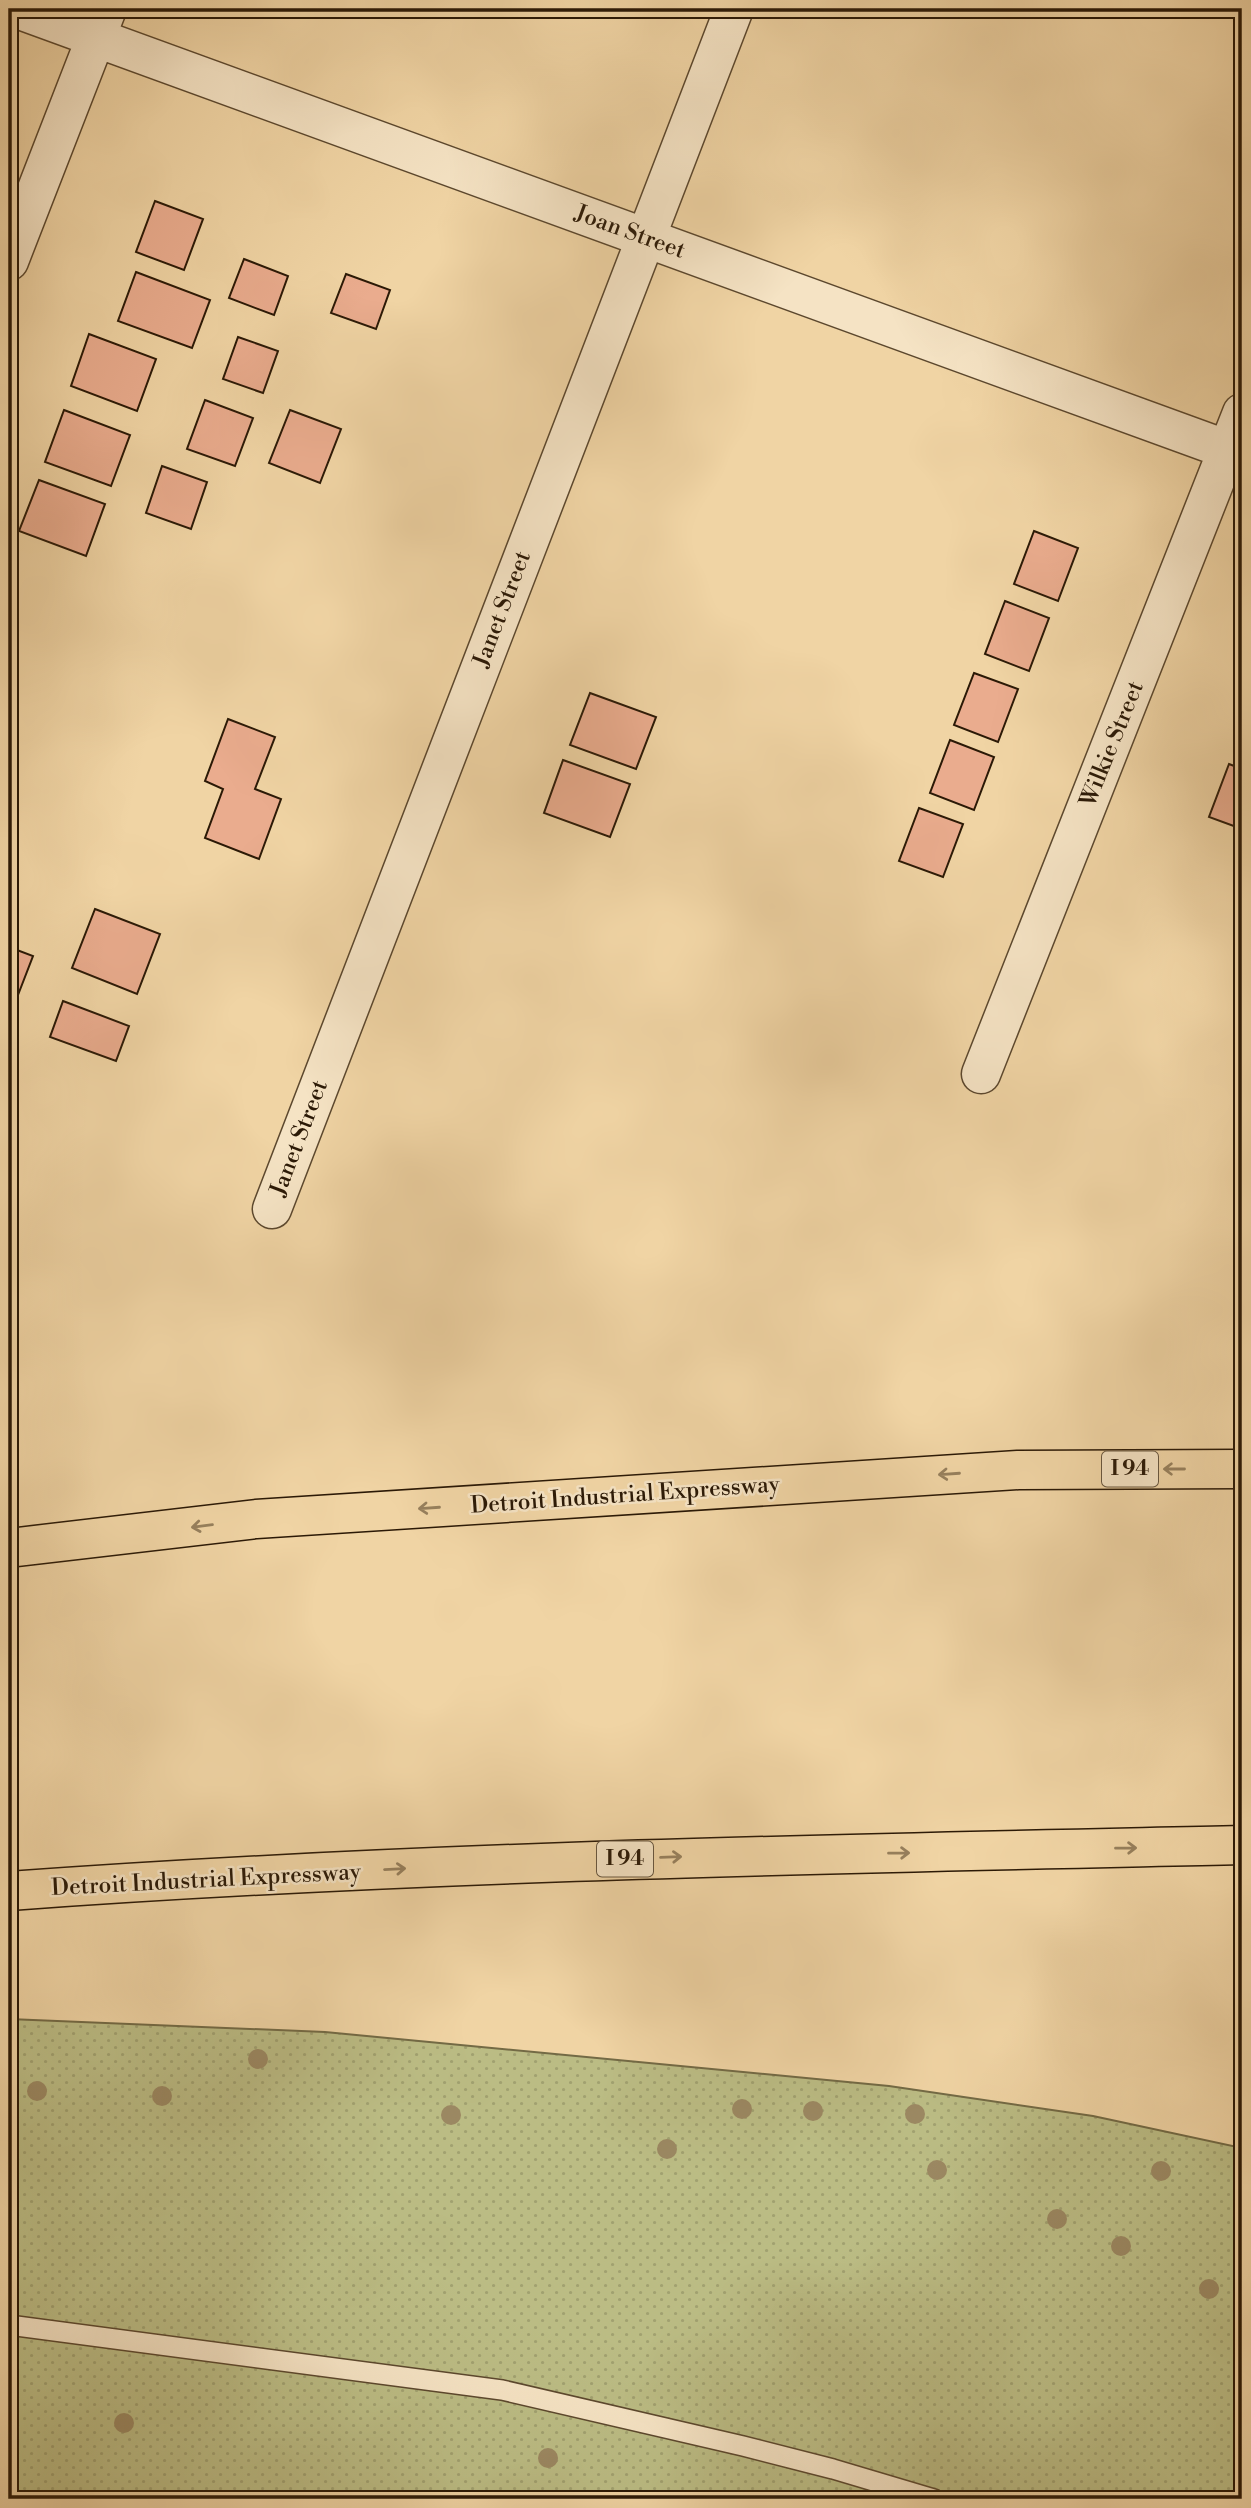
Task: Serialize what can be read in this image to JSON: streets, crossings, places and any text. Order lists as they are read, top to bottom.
{
  "streets": {
    "highway": ["I 94", "Detroit Industrial Expressway"],
    "street": ["Joan Street", "Janet Street", "Wilkie Street"]
  },
  "crossings": [
    ["Joan Street", "Janet Street"],
    ["Joan Street", "Wilkie Street"]
  ]
}
